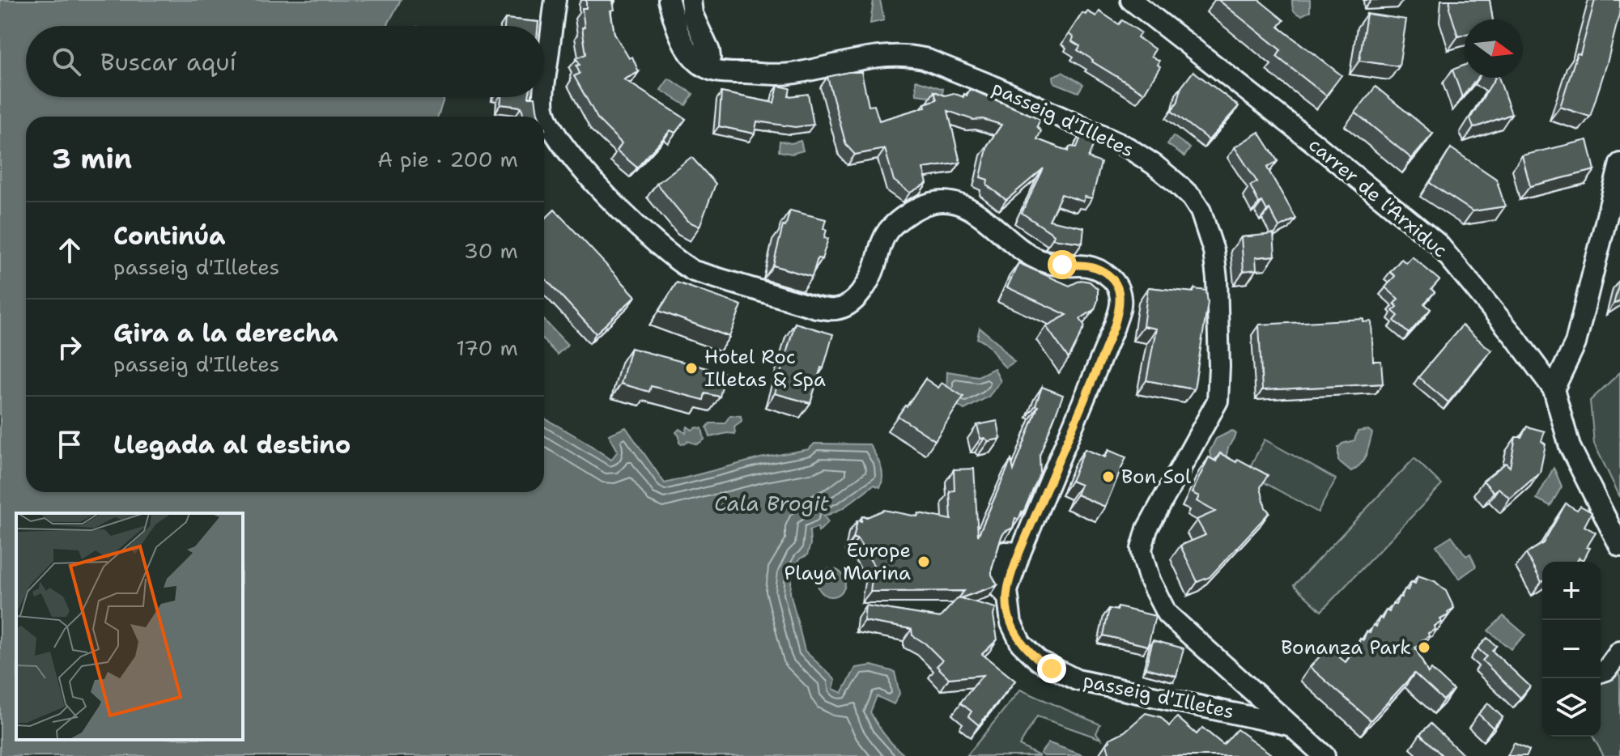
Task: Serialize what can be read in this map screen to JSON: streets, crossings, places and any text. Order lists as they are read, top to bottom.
{
  "streets": {
    "street": ["passeig d'Illetes", "carrer de l'Arxiduc"]
  },
  "water": ["Cala Brogit"],
  "places": [
    "Hotel Roc Illetas & Spa",
    "Bon Sol",
    "Europe Playa Marina",
    "Bonanza Park"
  ],
  "north": "right",
  "page": {
    "search": "Buscar aquí",
    "heading": ["3 min", "A pie · 200 m"],
    "list": [
      ["Continúa", "passeig d'Illetes", "30 m"],
      ["Gira a la derecha", "passeig d'Illetes", "170 m"],
      "Llegada al destino"
    ],
    "map_buttons": ["+", "−"]
  }
}
